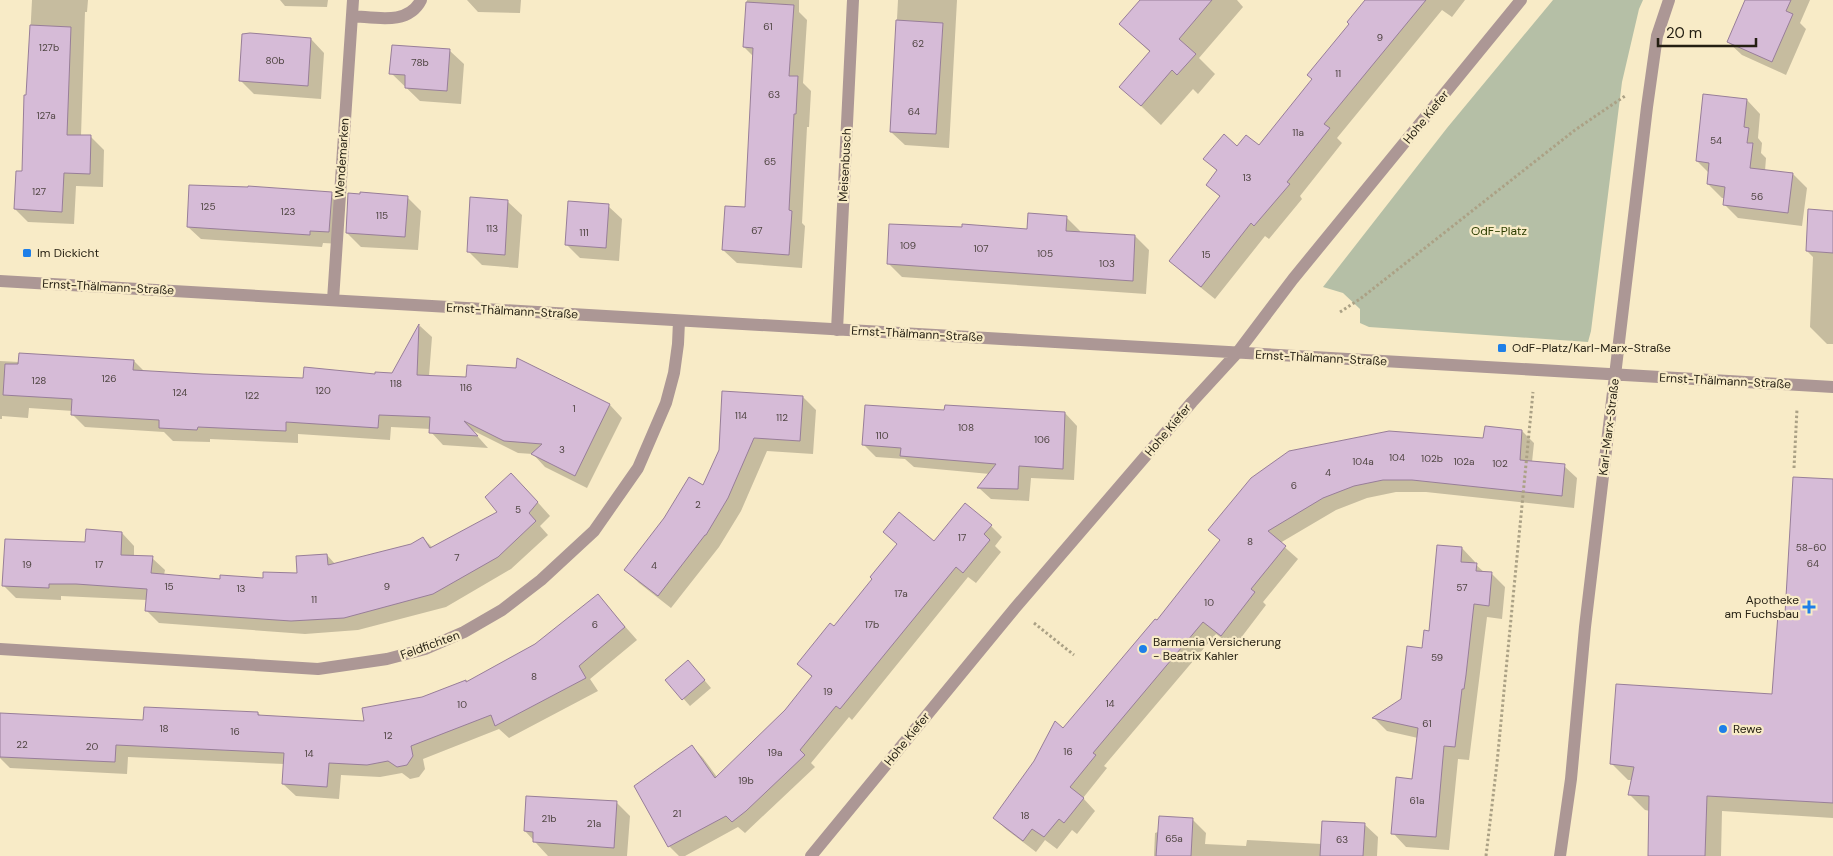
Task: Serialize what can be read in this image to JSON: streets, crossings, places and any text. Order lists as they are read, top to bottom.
{
  "streets": {
    "street": [
      "Hohe Kiefer",
      "Wendemarken",
      "Meisenbusch",
      "Ernst-Thälmann-Straße",
      "Karl-Marx-Straße",
      "Feldfichten"
    ]
  },
  "crossings": [
    ["Hohe Kiefer", "Ernst-Thälmann-Straße"],
    ["Wendemarken", "Ernst-Thälmann-Straße"],
    ["Meisenbusch", "Ernst-Thälmann-Straße"],
    ["Ernst-Thälmann-Straße", "Karl-Marx-Straße"],
    ["Ernst-Thälmann-Straße", "Feldfichten"]
  ],
  "parks": ["OdF-Platz"],
  "places": {
    "transit": ["Im Dickicht", "OdF-Platz/Karl-Marx-Straße"],
    "health": ["Apotheke am Fuchsbau"],
    "other": ["Barmenia Versicherung - Beatrix Kahler", "Rewe"]
  },
  "house_numbers": [
    "61",
    "9",
    "62",
    "127b",
    "80b",
    "78b",
    "11",
    "63",
    "64",
    "127a",
    "11a",
    "54",
    "65",
    "13",
    "127",
    "56",
    "125",
    "123",
    "115",
    "113",
    "67",
    "111",
    "109",
    "107",
    "105",
    "15",
    "103",
    "126",
    "128",
    "118",
    "116",
    "120",
    "124",
    "122",
    "1",
    "114",
    "112",
    "108",
    "110",
    "106",
    "3",
    "104",
    "102b",
    "104a",
    "102a",
    "102",
    "4",
    "6",
    "2",
    "5",
    "17",
    "8",
    "58-60",
    "7",
    "64",
    "19",
    "17",
    "4",
    "15",
    "9",
    "57",
    "13",
    "17a",
    "11",
    "10",
    "6",
    "17b",
    "59",
    "8",
    "19",
    "14",
    "10",
    "61",
    "18",
    "16",
    "12",
    "22",
    "20",
    "16",
    "19a",
    "14",
    "19b",
    "61a",
    "21",
    "18",
    "21b",
    "21a",
    "65a",
    "63"
  ],
  "scale_bar": "20 m"
}
